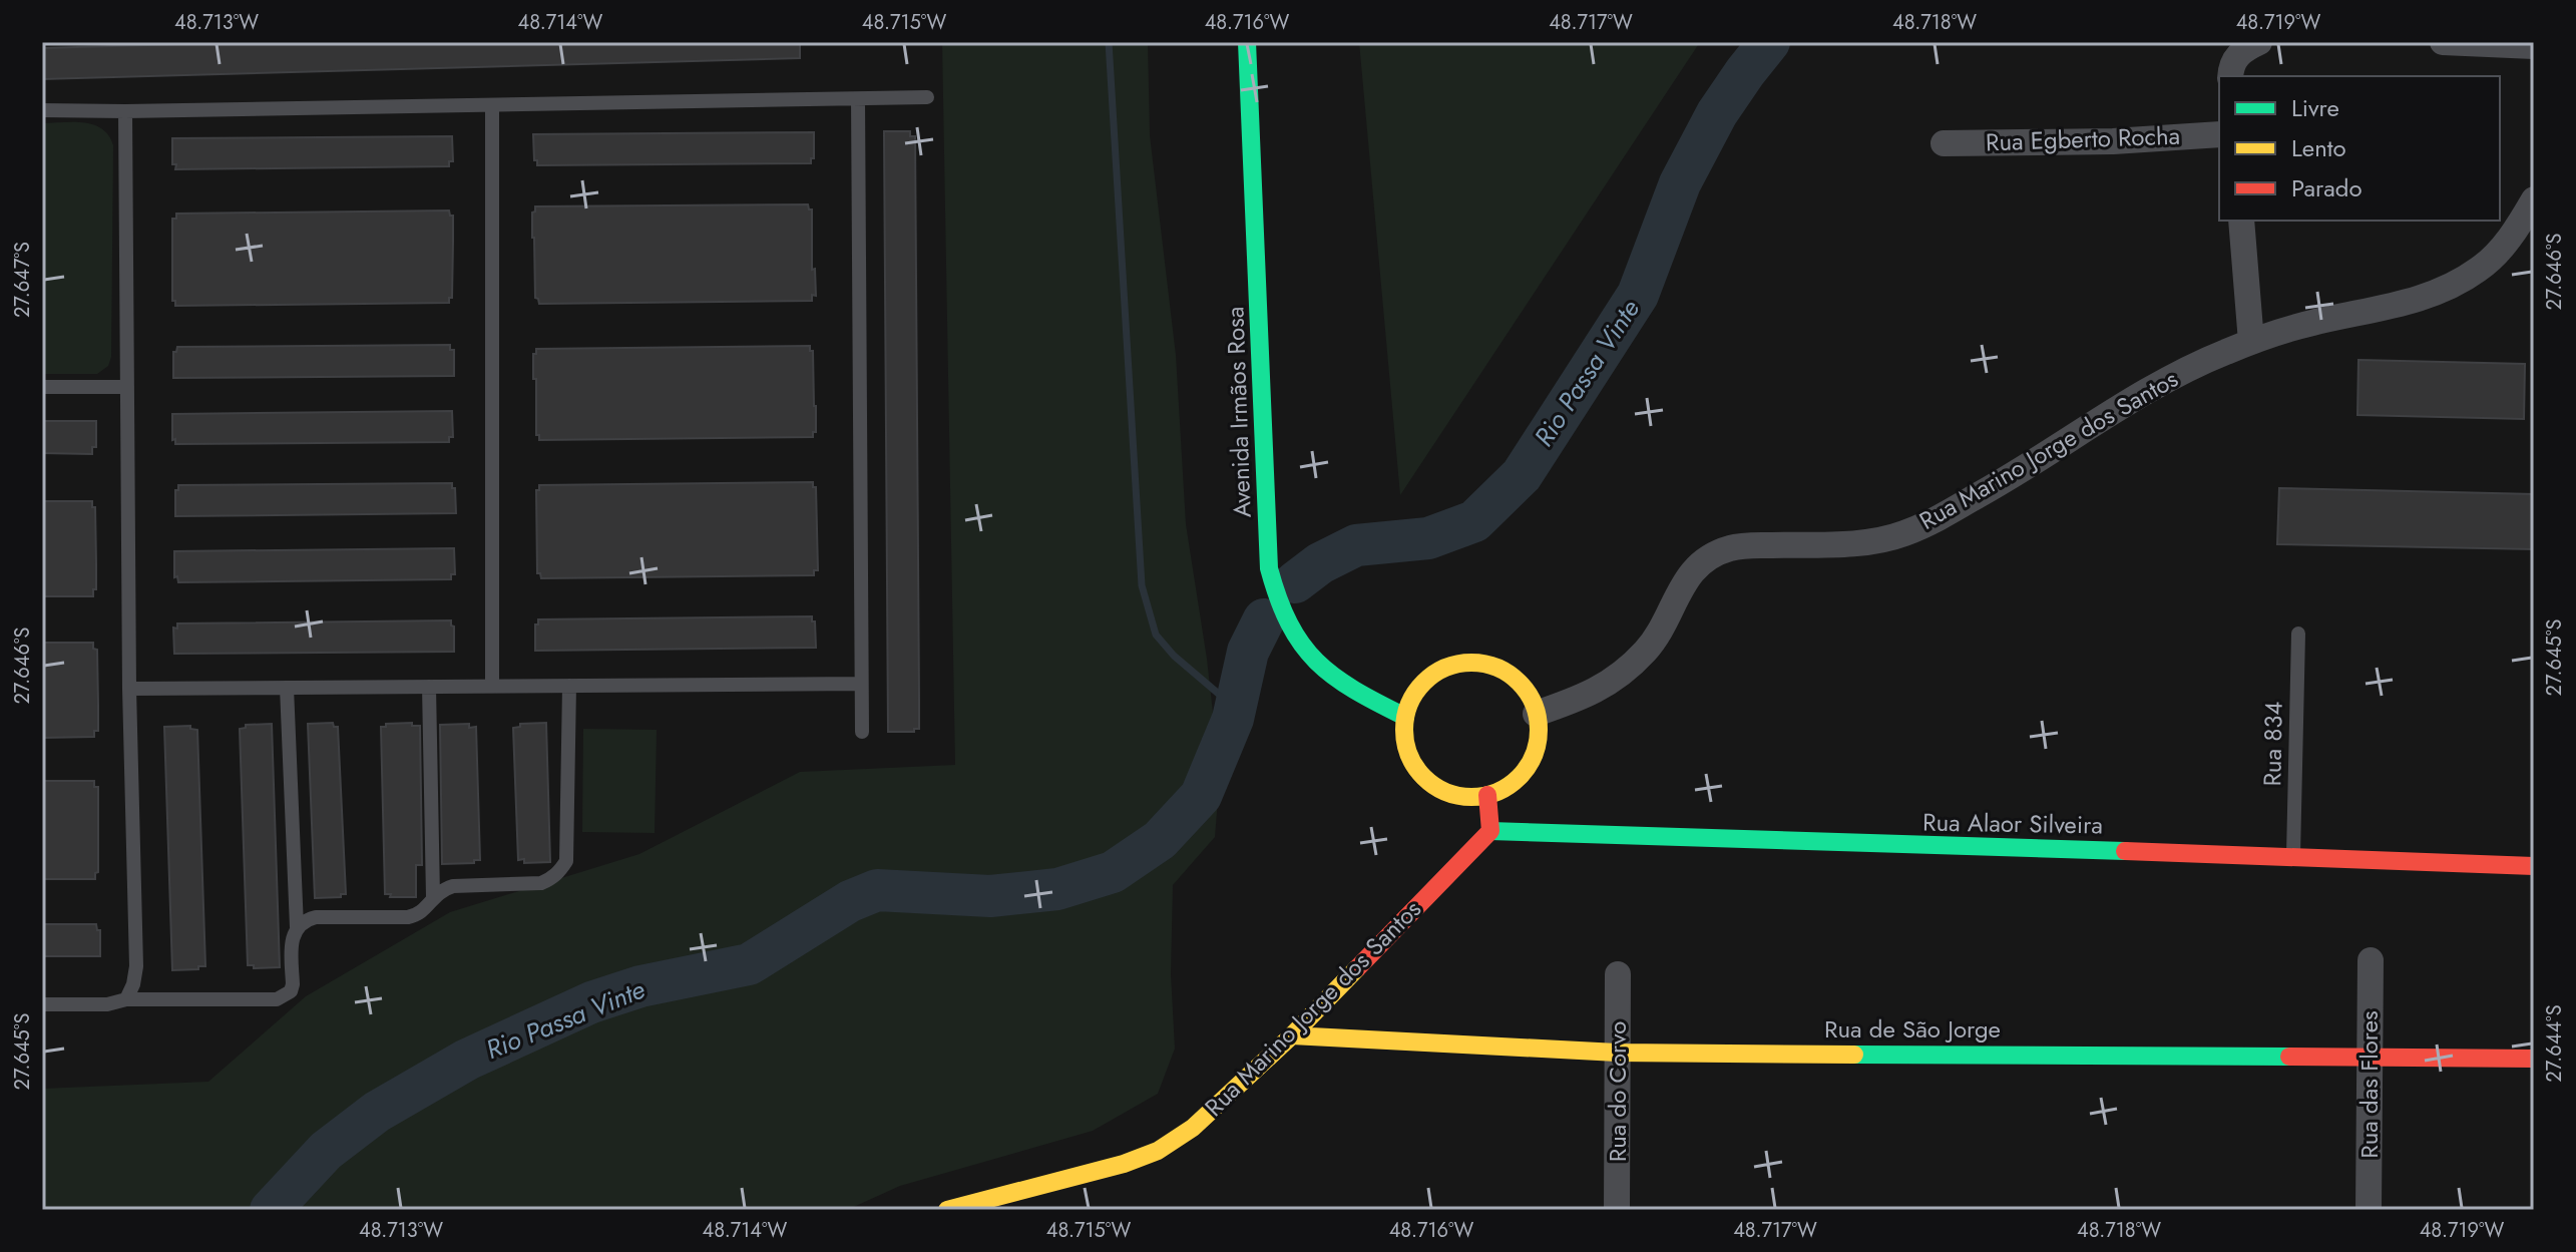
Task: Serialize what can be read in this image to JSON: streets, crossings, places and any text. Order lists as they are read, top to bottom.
{
  "streets": {
    "street": [
      "Rua Egberto Rocha",
      "Avenida Irmãos Rosa",
      "Rua Marino Jorge dos Santos",
      "Rua Alaor Silveira",
      "Rua de São Jorge",
      "Rua das Flores",
      "Rua do Corvo"
    ],
    "lane": ["Rua 834"]
  },
  "crossings": [
    ["Avenida Irmãos Rosa", "Rua Marino Jorge dos Santos"],
    ["Rua Marino Jorge dos Santos", "Rua Alaor Silveira"],
    ["Rua Marino Jorge dos Santos", "Rua de São Jorge"],
    ["Rua 834", "Rua Alaor Silveira"],
    ["Rua de São Jorge", "Rua das Flores"],
    ["Rua de São Jorge", "Rua do Corvo"]
  ],
  "water": ["Rio Passa Vinte"],
  "legend": ["Livre", "Lento", "Parado"],
  "coordinates": [
    "48.713°W",
    "48.714°W",
    "48.715°W",
    "48.716°W",
    "48.717°W",
    "48.718°W",
    "48.719°W",
    "27.646°S",
    "27.647°S",
    "27.645°S",
    "27.644°S"
  ]
}
